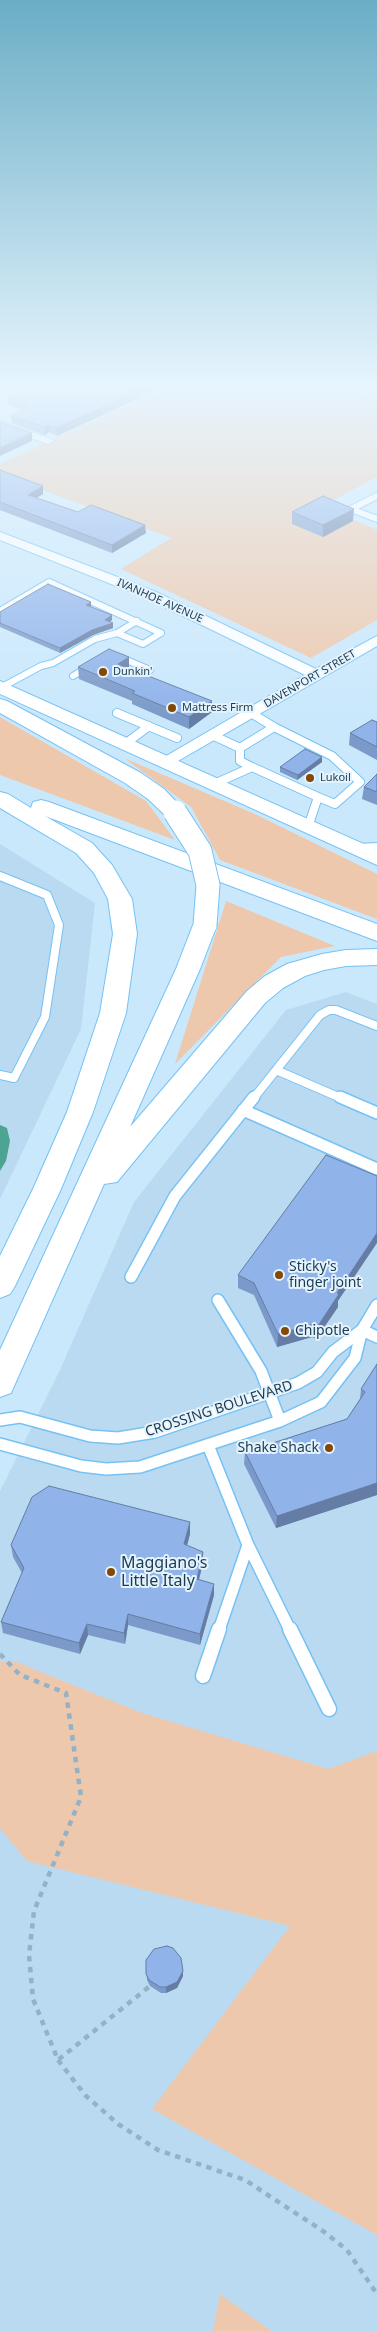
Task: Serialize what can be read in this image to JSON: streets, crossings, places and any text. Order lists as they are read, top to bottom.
{
  "streets": {
    "street": ["IVANHOE AVENUE", "DAVENPORT STREET"],
    "lane": ["CROSSING BOULEVARD"]
  },
  "crossings": [
    ["IVANHOE AVENUE", "DAVENPORT STREET"]
  ],
  "places": [
    "Dunkin'",
    "Mattress Firm",
    "Lukoil",
    "Sticky's finger joint",
    "Chipotle",
    "Shake Shack",
    "Maggiano's Little Italy"
  ]
}
